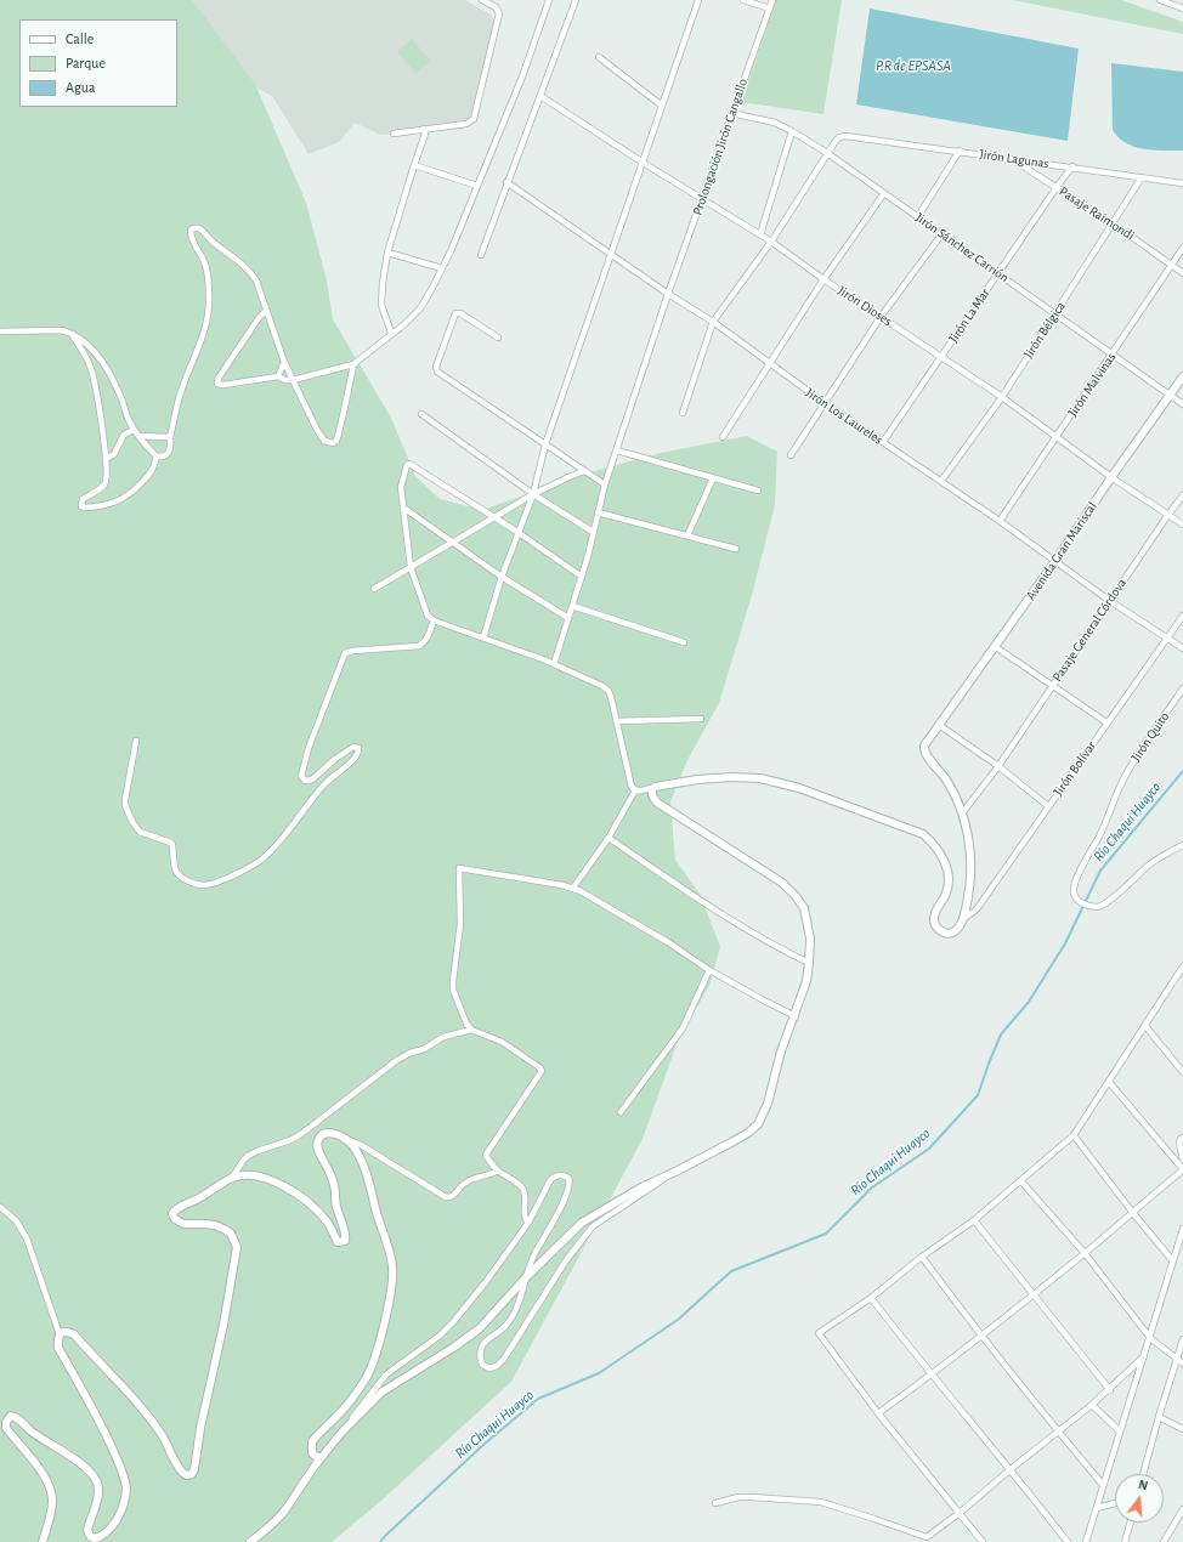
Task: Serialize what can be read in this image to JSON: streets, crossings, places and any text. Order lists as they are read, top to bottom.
{
  "streets": {
    "street": [
      "Prolongación Jirón Cangallo",
      "Jirón Lagunas",
      "Pasaje Raimondi",
      "Jirón Sánchez Carrión",
      "Jirón Dioses",
      "Jirón La Mar",
      "Jirón Bélgica",
      "Jirón Malvinas",
      "Jirón Los Laureles",
      "Avenida Gran Mariscal",
      "Pasaje General Córdova",
      "Jirón Quito",
      "Jirón Bolívar"
    ]
  },
  "crossings": [
    ["Prolongación Jirón Cangallo", "Jirón Sánchez Carrión"],
    ["Prolongación Jirón Cangallo", "Jirón Dioses"],
    ["Prolongación Jirón Cangallo", "Jirón Los Laureles"],
    ["Jirón Lagunas", "Pasaje Raimondi"],
    ["Jirón Lagunas", "Jirón Sánchez Carrión"],
    ["Jirón Lagunas", "Jirón La Mar"],
    ["Jirón Lagunas", "Jirón Bélgica"],
    ["Pasaje Raimondi", "Jirón La Mar"],
    ["Pasaje Raimondi", "Jirón Bélgica"],
    ["Pasaje Raimondi", "Jirón Malvinas"],
    ["Jirón Sánchez Carrión", "Jirón La Mar"],
    ["Jirón Sánchez Carrión", "Jirón Bélgica"],
    ["Jirón Sánchez Carrión", "Jirón Malvinas"],
    ["Jirón Sánchez Carrión", "Avenida Gran Mariscal"],
    ["Jirón Dioses", "Jirón La Mar"],
    ["Jirón Dioses", "Jirón Bélgica"],
    ["Jirón Dioses", "Jirón Malvinas"],
    ["Jirón Dioses", "Avenida Gran Mariscal"],
    ["Jirón Dioses", "Pasaje General Córdova"],
    ["Jirón La Mar", "Jirón Los Laureles"],
    ["Jirón Bélgica", "Jirón Los Laureles"],
    ["Jirón Malvinas", "Jirón Los Laureles"],
    ["Jirón Los Laureles", "Avenida Gran Mariscal"],
    ["Jirón Los Laureles", "Pasaje General Córdova"],
    ["Jirón Los Laureles", "Jirón Bolívar"],
    ["Avenida Gran Mariscal", "Pasaje General Córdova"]
  ],
  "water": ["P.R de EPSASA", "Río Chaqui Huayco"],
  "legend": ["Calle", "Parque", "Agua"],
  "north": "top"
}
